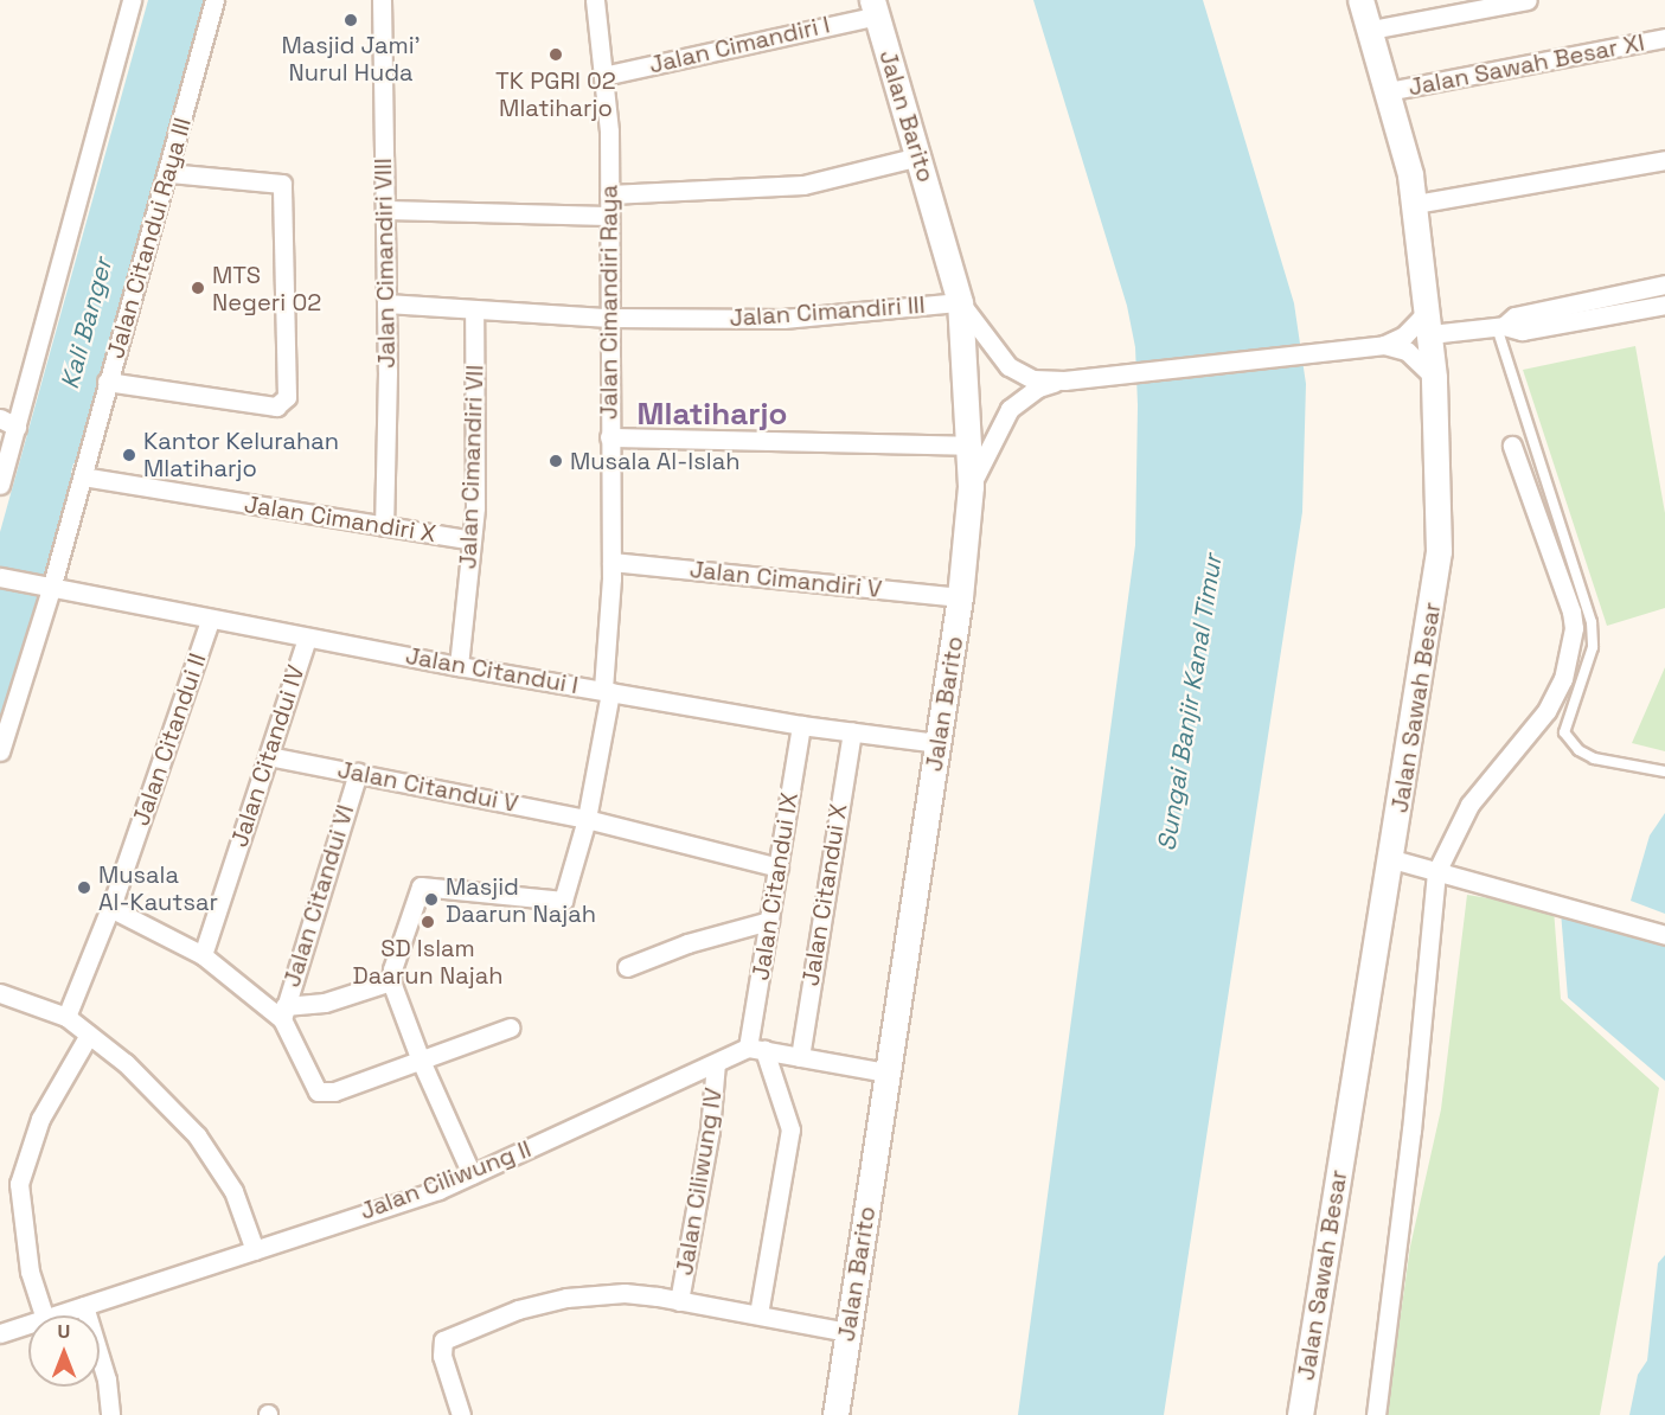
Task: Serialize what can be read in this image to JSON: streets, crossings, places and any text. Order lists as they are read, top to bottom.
{
  "streets": {
    "street": [
      "Jalan Cimandiri I",
      "Jalan Sawah Besar XI",
      "Jalan Barito",
      "Jalan Citandui Raya III",
      "Jalan Cimandiri VIII",
      "Jalan Cimandiri Raya",
      "Jalan Cimandiri III",
      "Jalan Cimandiri VII",
      "Jalan Cimandiri X",
      "Jalan Cimandiri V",
      "Jalan Citandui I",
      "Jalan Sawah Besar",
      "Jalan Citandui II",
      "Jalan Citandui IV",
      "Jalan Citandui V",
      "Jalan Citandui IX",
      "Jalan Citandui X",
      "Jalan Citandui VI",
      "Jalan Ciliwung II",
      "Jalan Ciliwung IV"
    ]
  },
  "crossings": [
    ["Jalan Cimandiri I", "Jalan Barito"],
    ["Jalan Cimandiri I", "Jalan Cimandiri Raya"],
    ["Jalan Sawah Besar XI", "Jalan Sawah Besar"],
    ["Jalan Barito", "Jalan Cimandiri III"],
    ["Jalan Barito", "Jalan Cimandiri V"],
    ["Jalan Barito", "Jalan Citandui I"],
    ["Jalan Citandui Raya III", "Jalan Cimandiri X"],
    ["Jalan Citandui Raya III", "Jalan Citandui I"],
    ["Jalan Cimandiri VIII", "Jalan Cimandiri III"],
    ["Jalan Cimandiri VIII", "Jalan Cimandiri X"],
    ["Jalan Cimandiri Raya", "Jalan Cimandiri III"],
    ["Jalan Cimandiri Raya", "Jalan Cimandiri V"],
    ["Jalan Cimandiri Raya", "Jalan Citandui I"],
    ["Jalan Cimandiri Raya", "Jalan Citandui V"],
    ["Jalan Cimandiri III", "Jalan Cimandiri VII"],
    ["Jalan Cimandiri VII", "Jalan Cimandiri X"],
    ["Jalan Cimandiri VII", "Jalan Citandui I"],
    ["Jalan Citandui I", "Jalan Citandui II"],
    ["Jalan Citandui I", "Jalan Citandui IV"],
    ["Jalan Citandui I", "Jalan Citandui IX"],
    ["Jalan Citandui I", "Jalan Citandui X"],
    ["Jalan Citandui IV", "Jalan Citandui V"],
    ["Jalan Citandui V", "Jalan Citandui IX"],
    ["Jalan Citandui V", "Jalan Citandui VI"],
    ["Jalan Citandui IX", "Jalan Ciliwung II"],
    ["Jalan Ciliwung II", "Jalan Ciliwung IV"]
  ],
  "districts": ["Mlatiharjo"],
  "water": ["Kali Banger", "Sungai Banjir Kanal Timur"],
  "places": [
    "Masjid Jami' Nurul Huda",
    "TK PGRI 02 Mlatiharjo",
    "MTS Negeri 02",
    "Kantor Kelurahan Mlatiharjo",
    "Musala Al-Islah",
    "Musala Al-Kautsar",
    "Masjid Daarun Najah",
    "SD Islam Daarun Najah"
  ],
  "north": "top"
}
